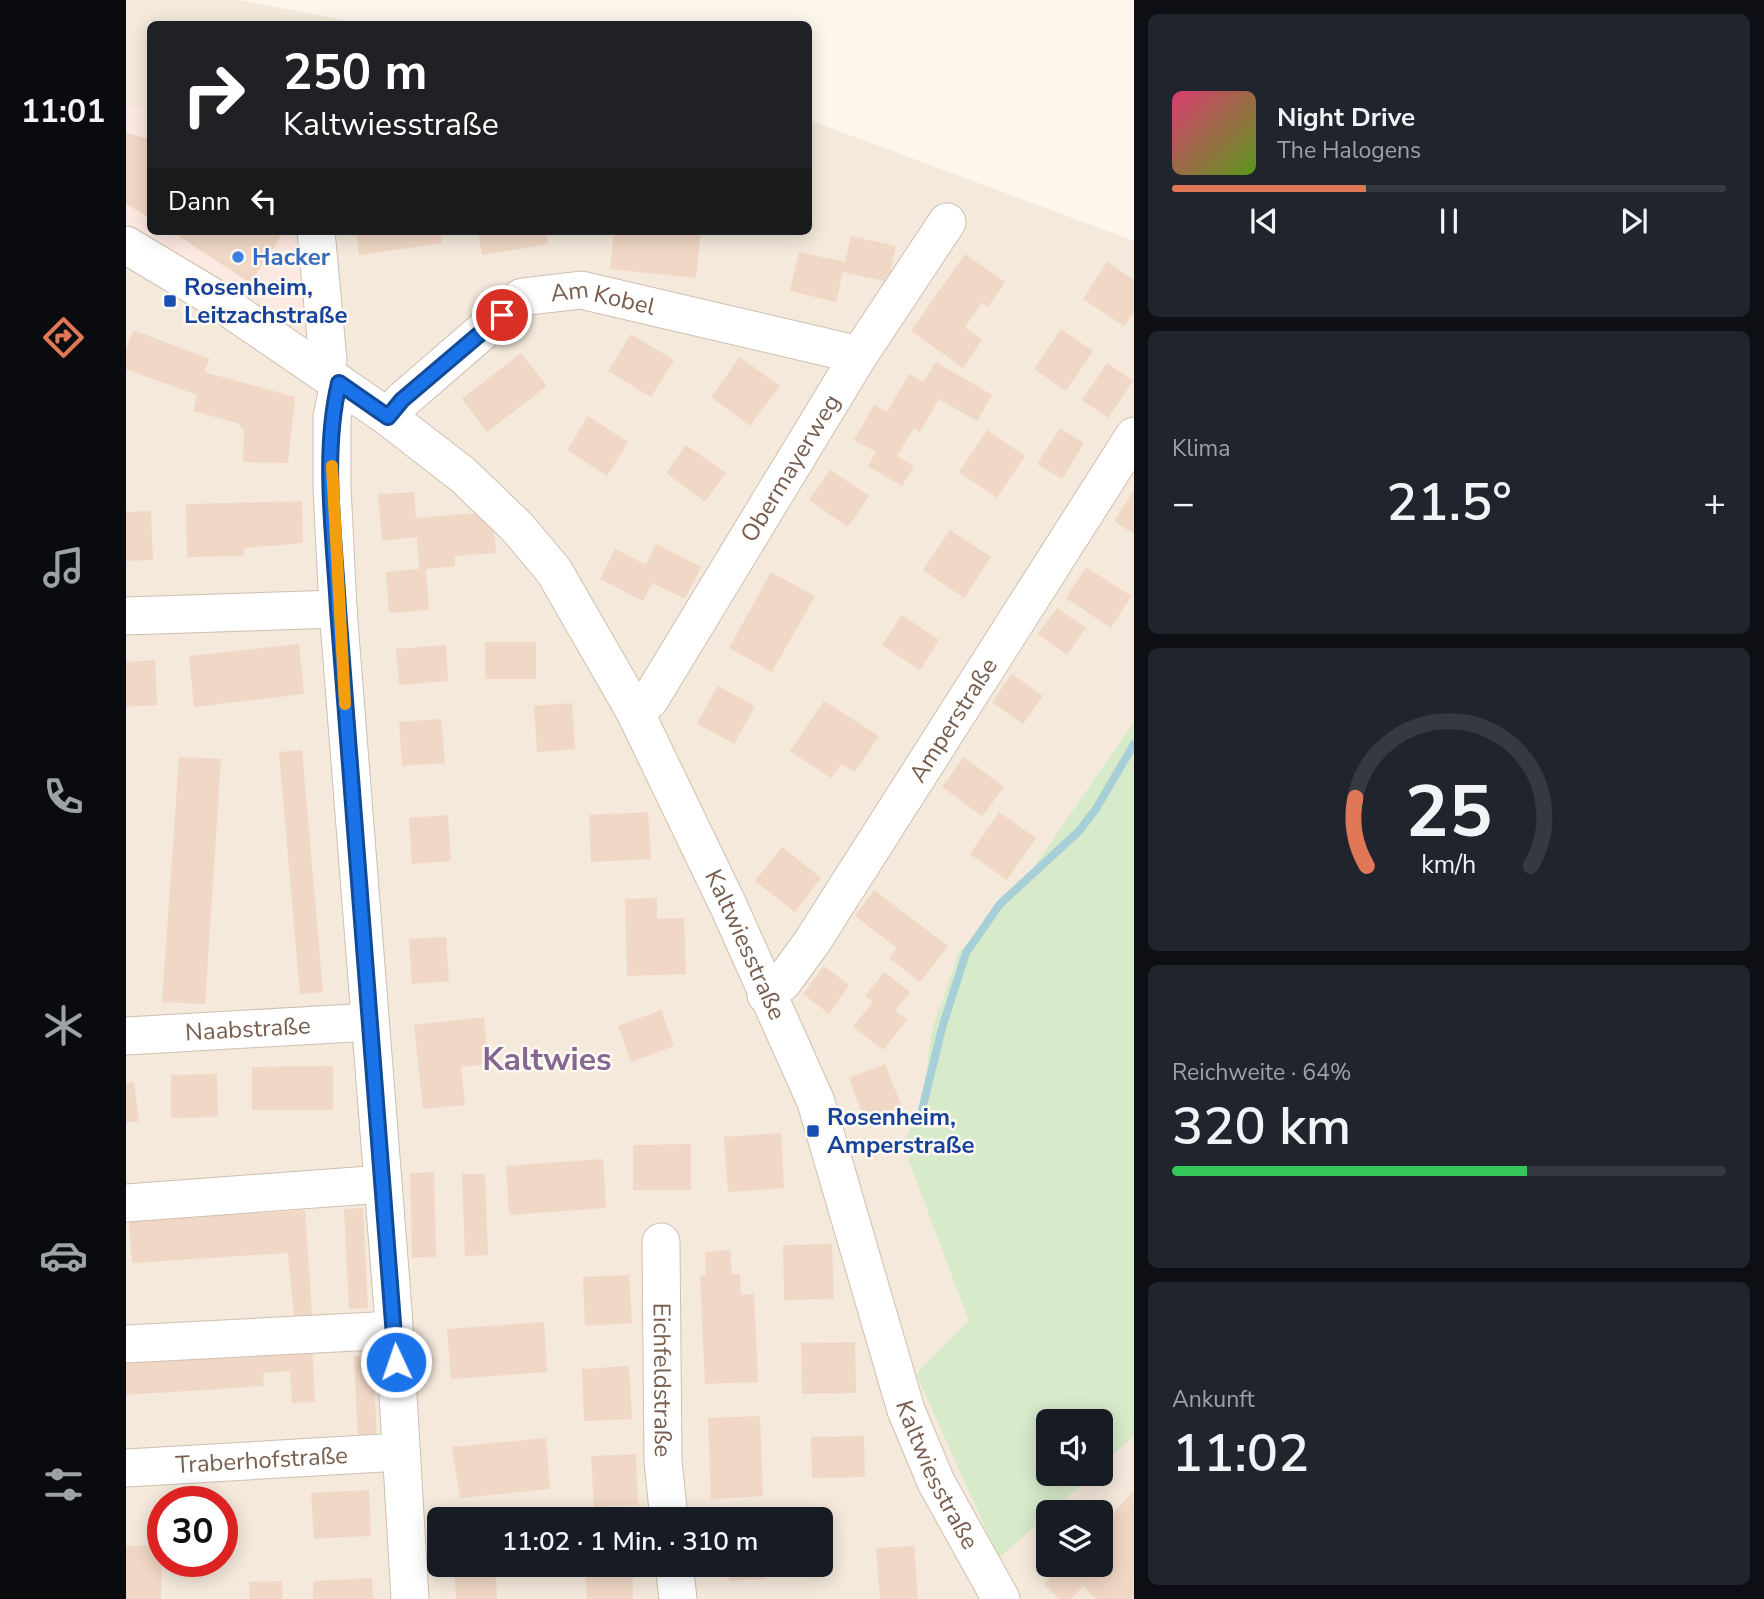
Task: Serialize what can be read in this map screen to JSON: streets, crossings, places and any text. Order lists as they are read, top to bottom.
{
  "streets": {
    "street": [
      "Am Kobel",
      "Obermayerweg",
      "Amperstraße",
      "Kaltwiesstraße",
      "Naabstraße",
      "Eichfeldstraße",
      "Traberhofstraße"
    ]
  },
  "crossings": [
    ["Am Kobel", "Obermayerweg"],
    ["Am Kobel", "Kaltwiesstraße"],
    ["Obermayerweg", "Kaltwiesstraße"],
    ["Amperstraße", "Kaltwiesstraße"]
  ],
  "districts": ["Kaltwies"],
  "places": {
    "other": ["Hacker"],
    "transit": ["Rosenheim, Leitzachstraße", "Rosenheim, Amperstraße"]
  },
  "page": {
    "tabs": "11:01",
    "turn": ["250 m", "Kaltwiesstraße"],
    "song": ["Night Drive", "The Halogens"],
    "then": "Dann",
    "tile": [
      "Klima",
      ["Reichweite · 64%", "320 km"],
      ["Ankunft", "11:02"]
    ],
    "heat": ["−", "21.5°", "+"],
    "limit": "30",
    "trip": "11:02 · 1 Min. · 310 m",
    "gauge": ["25", "km/h"]
  }
}
